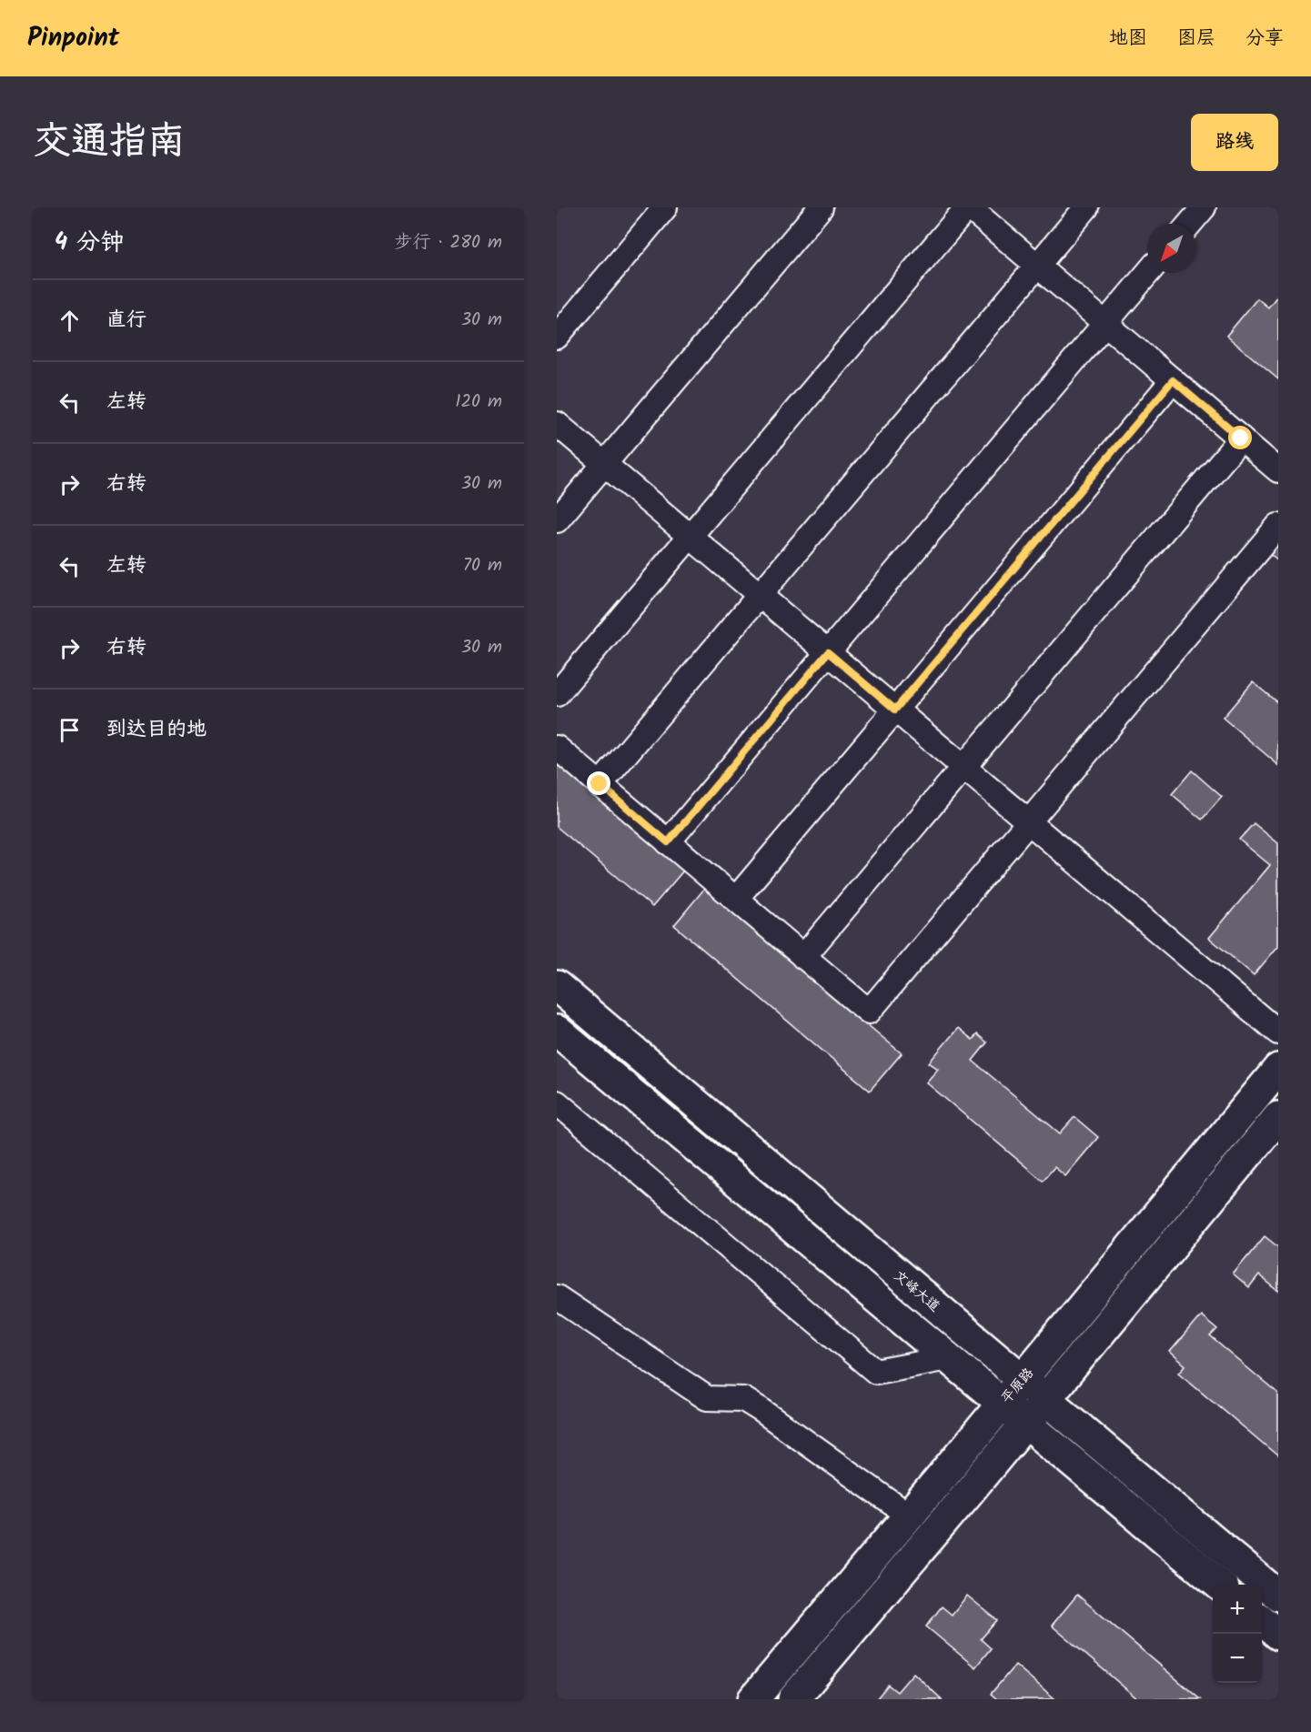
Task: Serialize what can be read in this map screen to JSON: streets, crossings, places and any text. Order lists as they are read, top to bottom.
{
  "streets": {
    "main road": ["文峰大道", "平原路"]
  },
  "crossings": [
    ["文峰大道", "平原路"]
  ],
  "north": "bottom left",
  "page": {
    "header": "Pinpoint",
    "nav": ["地图", "图层", "分享"],
    "title": "交通指南",
    "buttons": "路线",
    "heading": ["4 分钟", "步行 · 280 m"],
    "list": [
      ["直行", "30 m"],
      ["左转", "120 m"],
      ["右转", "30 m"],
      ["左转", "70 m"],
      ["右转", "30 m"],
      "到达目的地"
    ],
    "map_buttons": ["+", "−"]
  }
}
